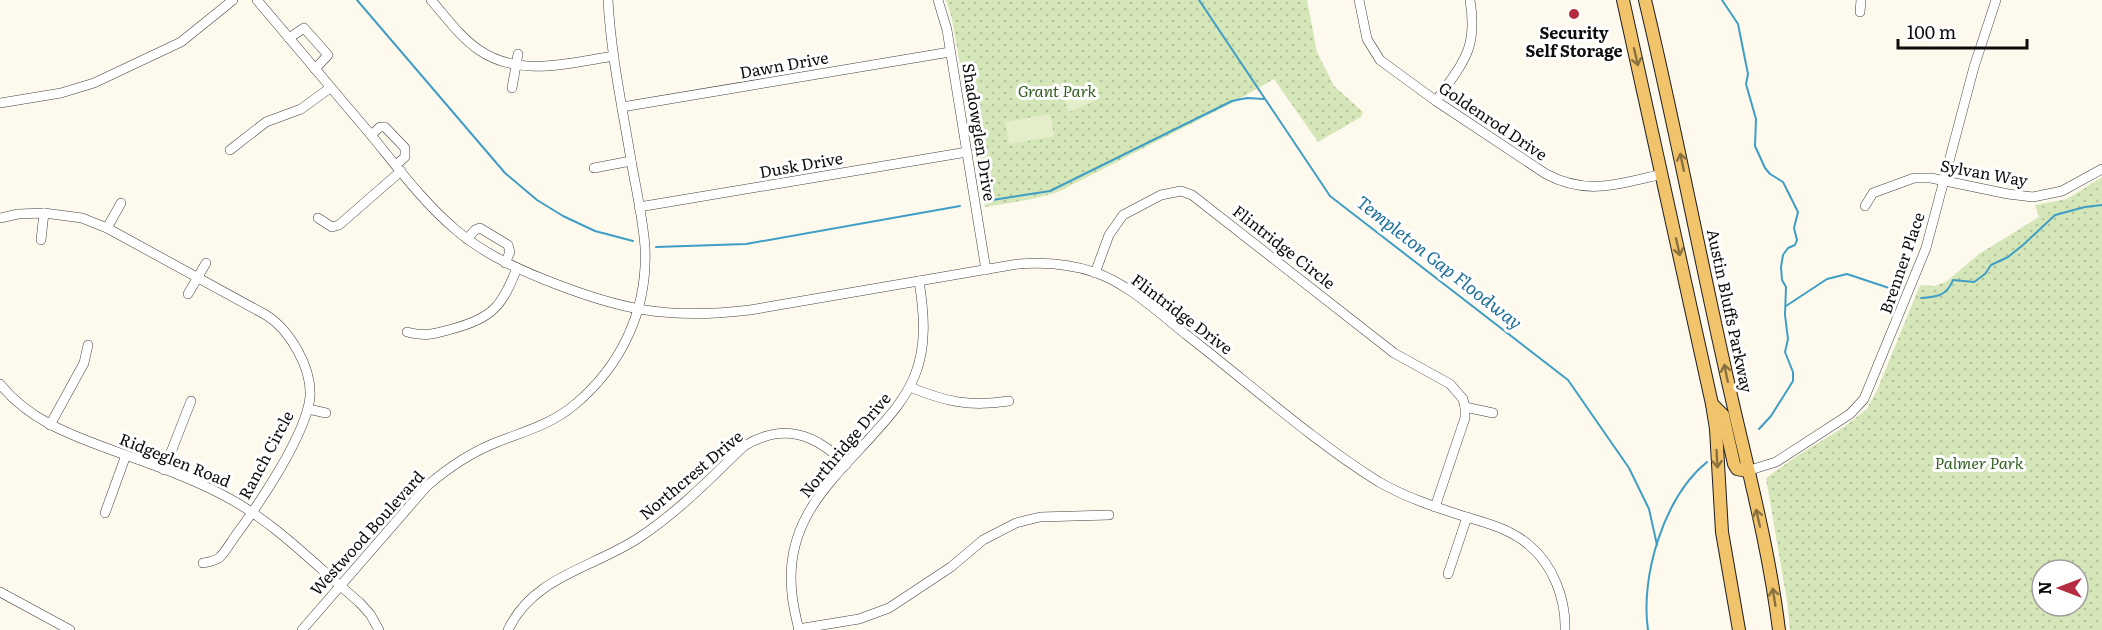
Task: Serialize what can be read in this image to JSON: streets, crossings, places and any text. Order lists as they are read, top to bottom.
{
  "streets": {
    "main road": ["Austin Bluffs Parkway"],
    "street": [
      "Dawn Drive",
      "Goldenrod Drive",
      "Shadowglen Drive",
      "Dusk Drive",
      "Sylvan Way",
      "Flintridge Circle",
      "Brenner Place",
      "Flintridge Drive",
      "Northridge Drive",
      "Ranch Circle",
      "Ridgeglen Road",
      "Northcrest Drive",
      "Westwood Boulevard"
    ]
  },
  "crossings": [
    ["Dawn Drive", "Shadowglen Drive"],
    ["Dawn Drive", "Westwood Boulevard"],
    ["Shadowglen Drive", "Dusk Drive"],
    ["Shadowglen Drive", "Flintridge Drive"],
    ["Dusk Drive", "Westwood Boulevard"],
    ["Sylvan Way", "Brenner Place"],
    ["Flintridge Circle", "Flintridge Drive"],
    ["Brenner Place", "Austin Bluffs Parkway"],
    ["Flintridge Drive", "Northridge Drive"],
    ["Flintridge Drive", "Westwood Boulevard"],
    ["Northridge Drive", "Northcrest Drive"],
    ["Ranch Circle", "Ridgeglen Road"],
    ["Ridgeglen Road", "Westwood Boulevard"]
  ],
  "water": ["Templeton Gap Floodway"],
  "parks": ["Grant Park", "Palmer Park"],
  "places": ["Security Self Storage"],
  "scale_bar": "100 m",
  "north": "left"
}
